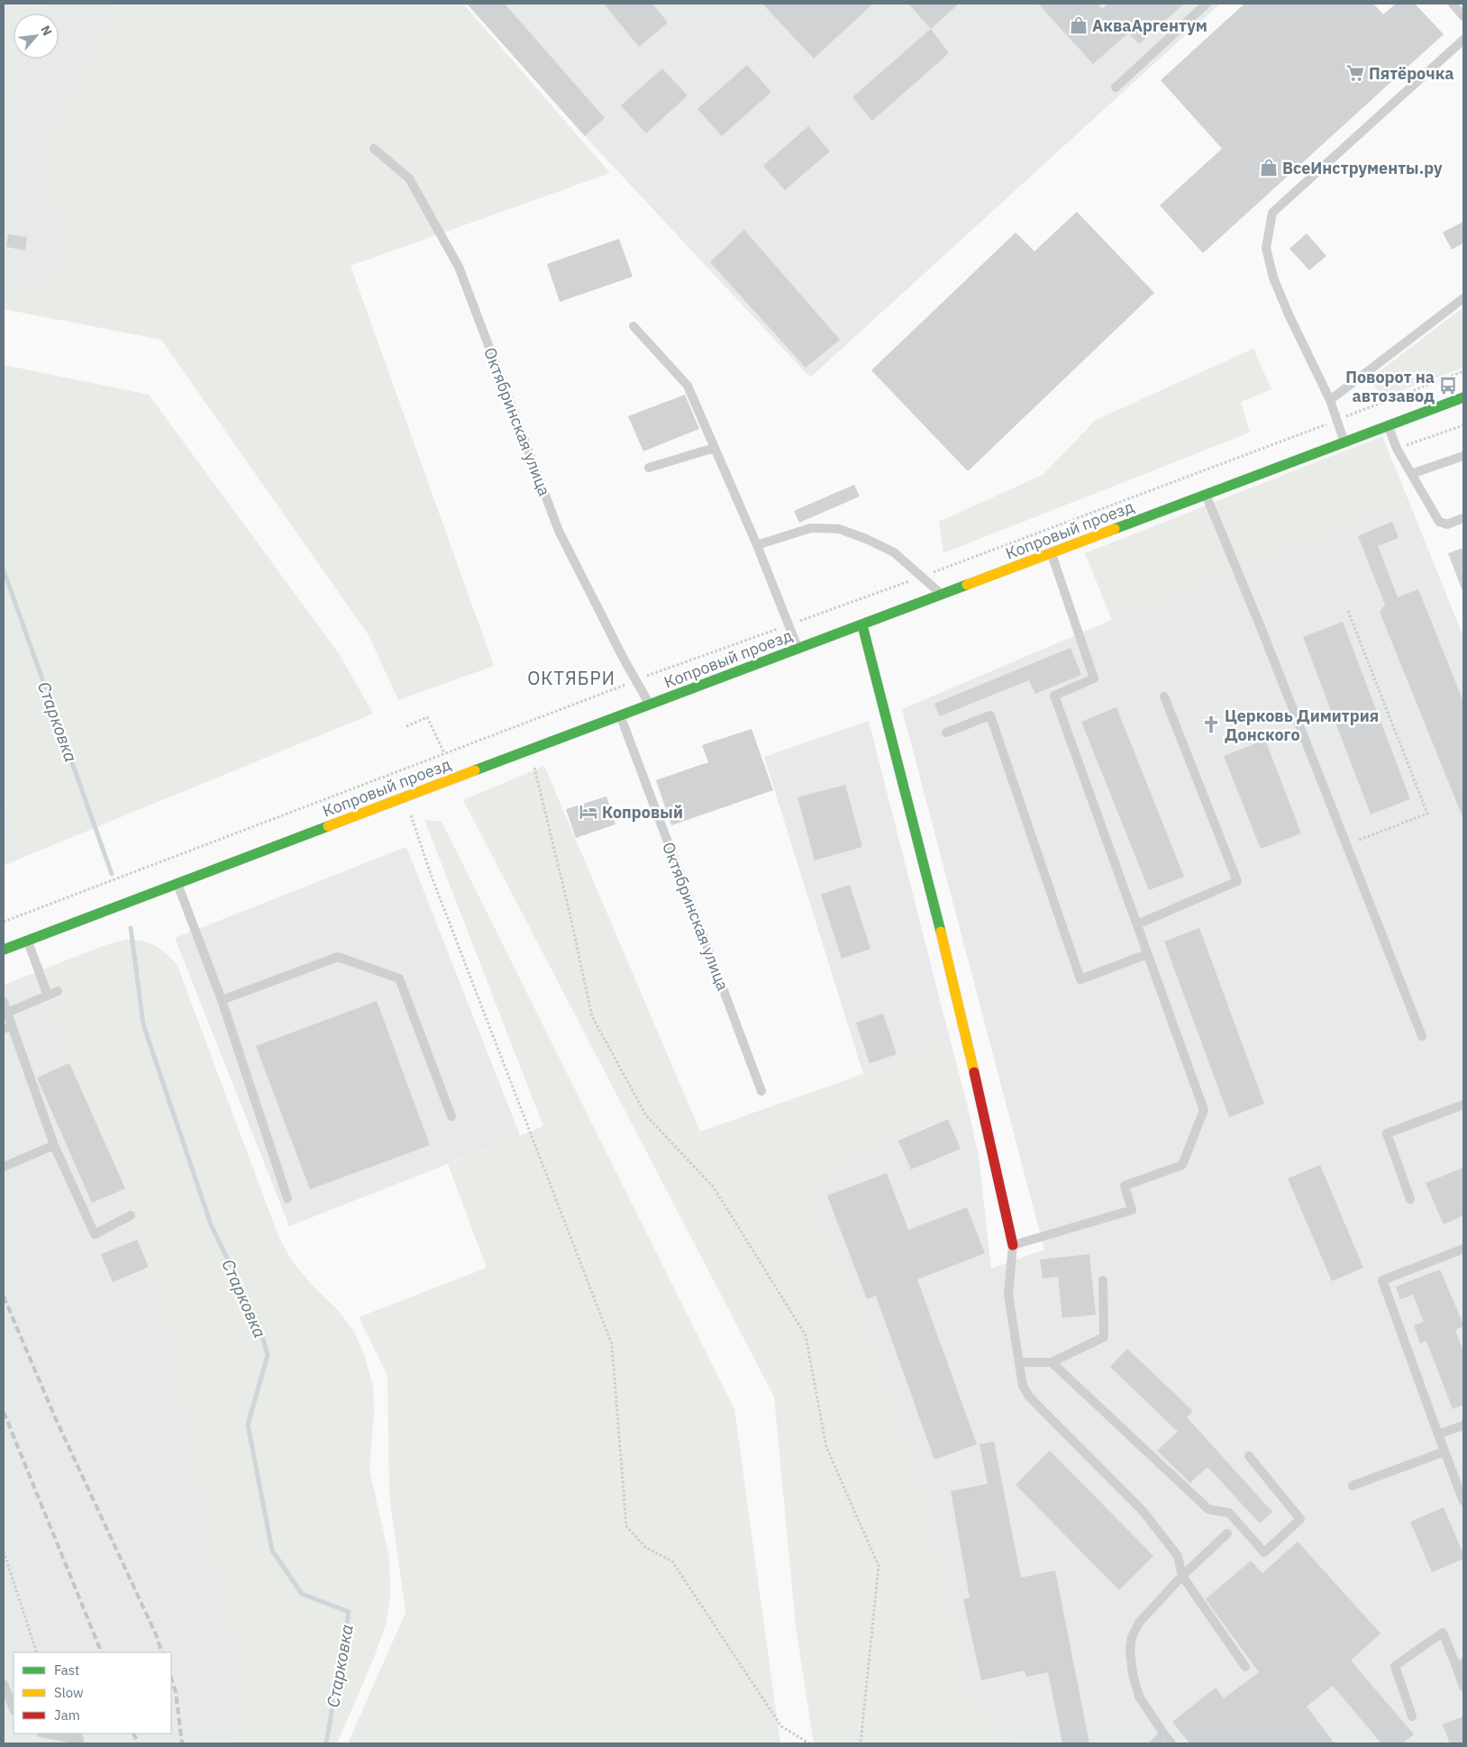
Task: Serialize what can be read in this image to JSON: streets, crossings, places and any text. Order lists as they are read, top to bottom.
{
  "streets": {
    "main road": ["Копровый проезд"],
    "lane": ["Октябринская улица"]
  },
  "crossings": [
    ["Октябринская улица", "Копровый проезд"]
  ],
  "districts": ["ОКТЯБРИ"],
  "water": ["Старковка"],
  "places": {
    "shop": ["АкваАргентум", "ВсеИнструменты.ру"],
    "supermarket": ["Пятёрочка"],
    "bus stop": ["Поворот на автозавод"],
    "church": ["Церковь Димитрия Донского"],
    "hotel": ["Копровый"]
  },
  "legend": ["Fast", "Slow", "Jam"],
  "north": "top right"
}
